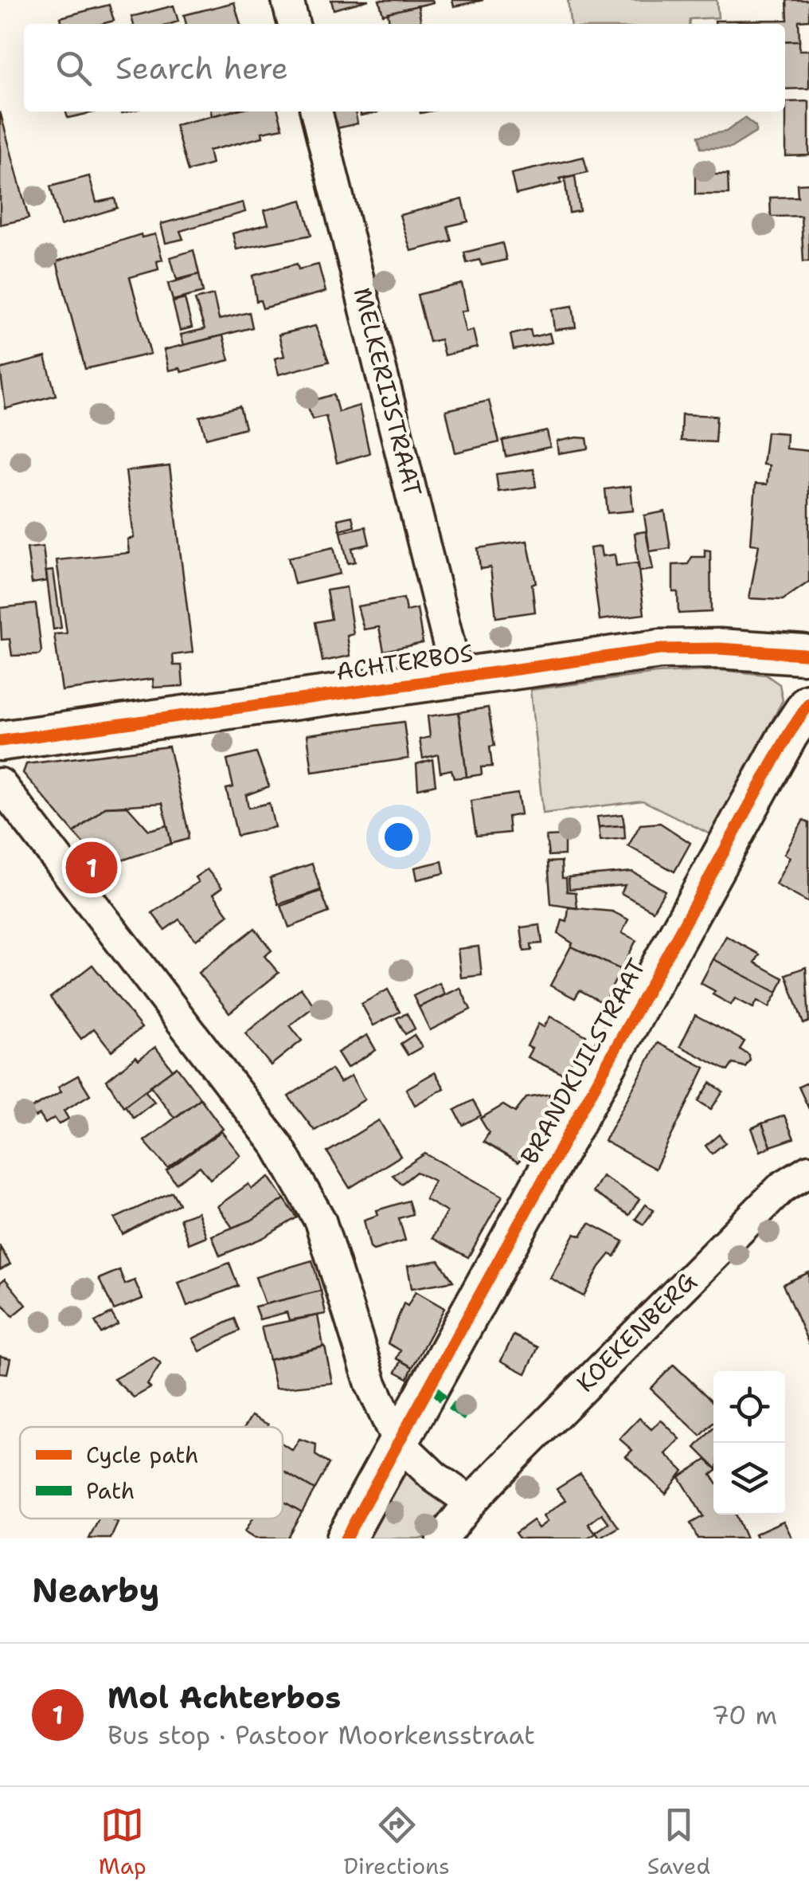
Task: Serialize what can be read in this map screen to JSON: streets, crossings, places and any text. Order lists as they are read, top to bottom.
{
  "streets": {
    "street": [
      "MELKERIJSTRAAT",
      "ACHTERBOS",
      "BRANDKUILSTRAAT",
      "KOEKENBERG"
    ]
  },
  "crossings": [
    ["MELKERIJSTRAAT", "ACHTERBOS"]
  ],
  "legend": ["Cycle path", "Path"],
  "page": {
    "search": "Search here",
    "pins": "1",
    "heading": "Nearby",
    "list": [
      {
        "mark": "1",
        "name": "Mol Achterbos",
        "note": "Bus stop · Pastoor Moorkensstraat",
        "value": "70 m"
      }
    ],
    "nav": ["Map", "Directions", "Saved"]
  }
}
